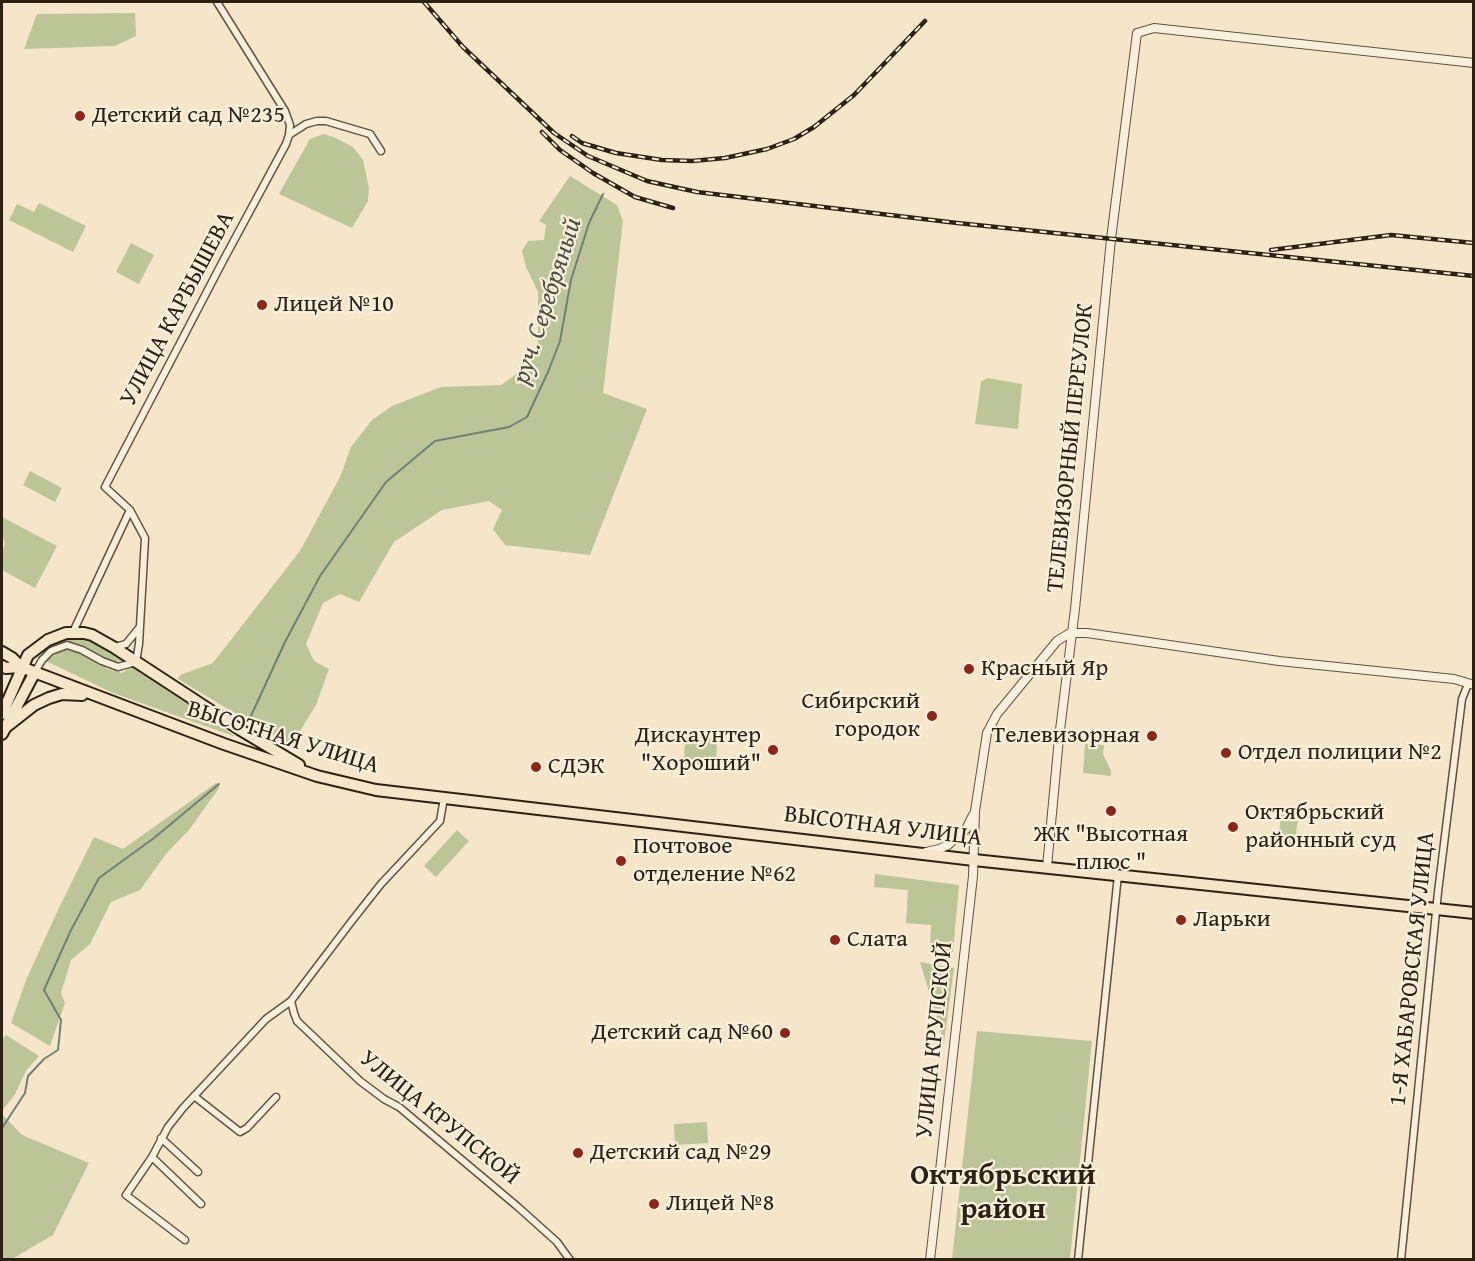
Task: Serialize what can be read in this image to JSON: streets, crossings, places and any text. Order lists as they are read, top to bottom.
{
  "streets": {
    "main road": ["ВЫСОТНАЯ УЛИЦА"],
    "street": [
      "УЛИЦА КАРБЫШЕВА",
      "ТЕЛЕВИЗОРНЫЙ ПЕРЕУЛОК",
      "1-Я ХАБАРОВСКАЯ УЛИЦА",
      "УЛИЦА КРУПСКОЙ"
    ]
  },
  "crossings": [
    ["ТЕЛЕВИЗОРНЫЙ ПЕРЕУЛОК", "ВЫСОТНАЯ УЛИЦА"],
    ["ТЕЛЕВИЗОРНЫЙ ПЕРЕУЛОК", "УЛИЦА КРУПСКОЙ"],
    ["ВЫСОТНАЯ УЛИЦА", "1-Я ХАБАРОВСКАЯ УЛИЦА"],
    ["ВЫСОТНАЯ УЛИЦА", "УЛИЦА КРУПСКОЙ"]
  ],
  "districts": ["Октябрьский район"],
  "water": ["руч. Серебряный"],
  "places": [
    "Детский сад №235",
    "Лицей №10",
    "Красный Яр",
    "Сибирский городок",
    "Телевизорная",
    "Дискаунтер \"Хороший\"",
    "Отдел полиции №2",
    "СДЭК",
    "ЖК \"Высотная плюс \"",
    "Октябрьский районный суд",
    "Почтовое отделение №62",
    "Ларьки",
    "Слата",
    "Детский сад №60",
    "Детский сад №29",
    "Лицей №8"
  ]
}
